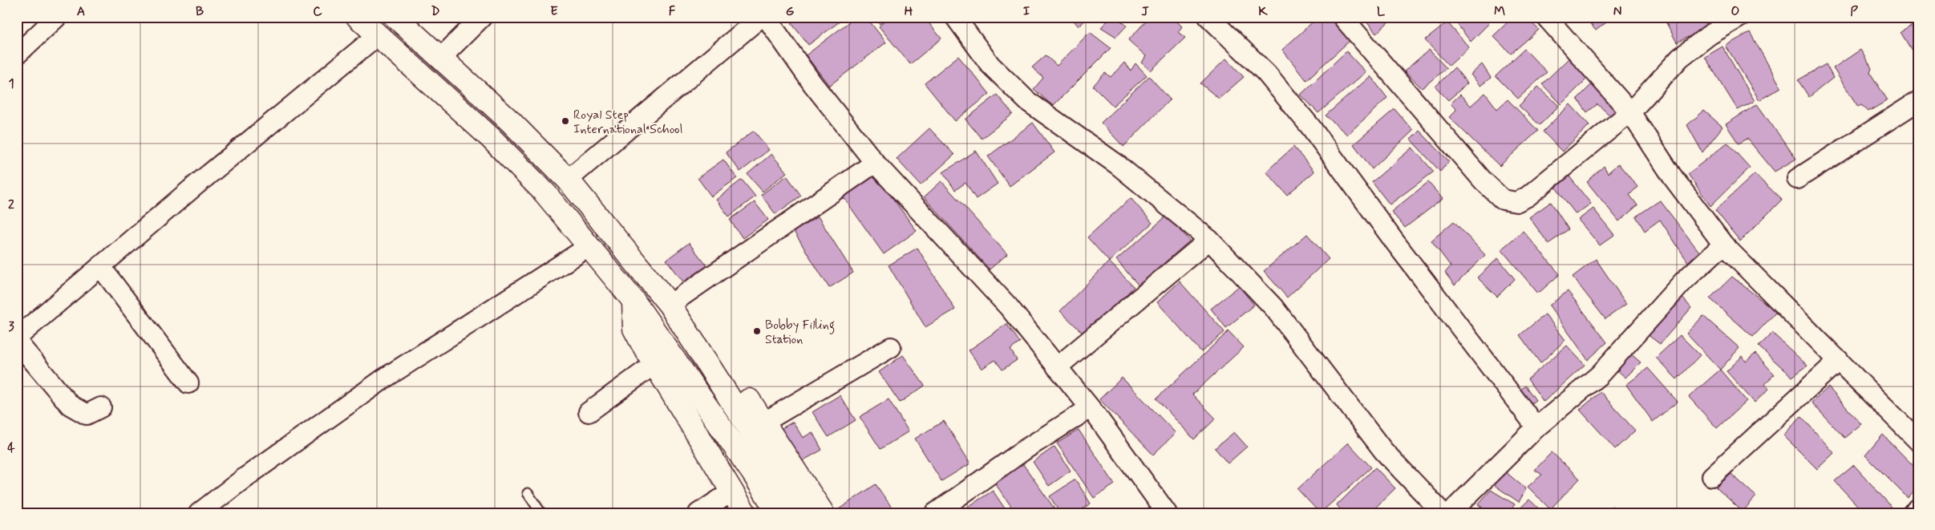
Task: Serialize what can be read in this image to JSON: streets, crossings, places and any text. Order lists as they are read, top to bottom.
{
  "places": ["Royal Step International School", "Bobby Filling Station"],
  "grid": {
    "columns": [
      "A",
      "B",
      "C",
      "D",
      "E",
      "F",
      "G",
      "H",
      "I",
      "J",
      "K",
      "L",
      "M",
      "N",
      "O",
      "P"
    ],
    "rows": [
      "1",
      "2",
      "3",
      "4"
    ]
  }
}
